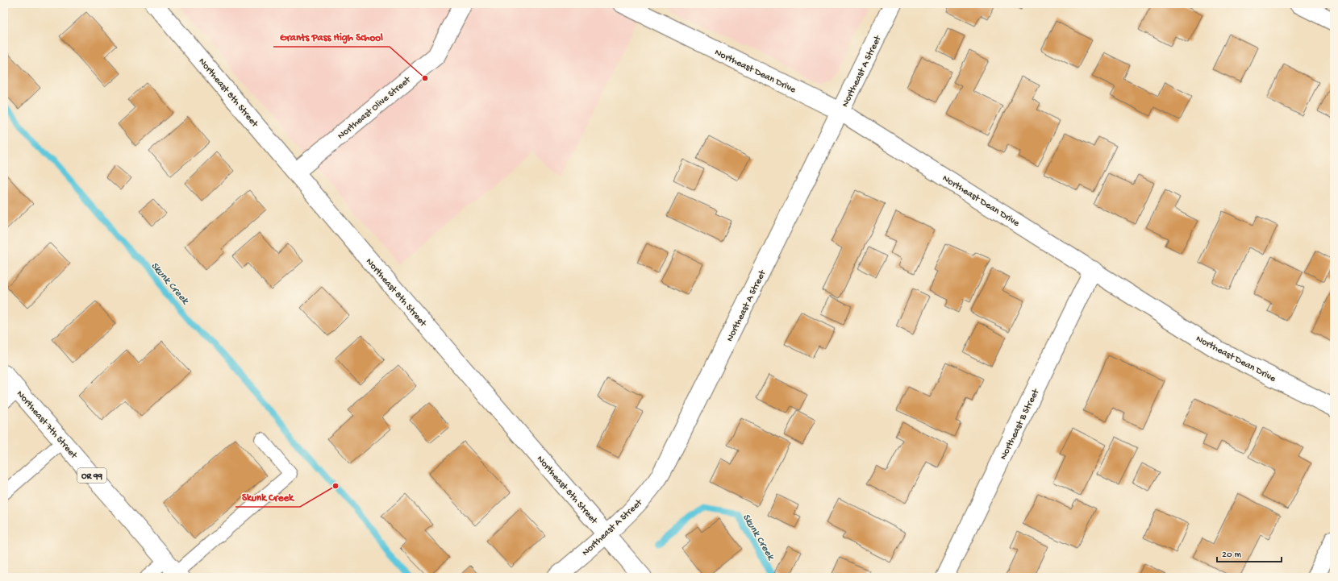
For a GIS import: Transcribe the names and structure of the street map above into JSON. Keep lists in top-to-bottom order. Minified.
{"streets":{"main road":["Northeast Dean Drive","Northeast A Street","Northeast 8th Street","Northeast Olive Street","Northeast 7th Street","Northeast B Street","OR 99"]},"crossings":[["Northeast Dean Drive","Northeast A Street"],["Northeast Dean Drive","Northeast B Street"],["Northeast A Street","Northeast 8th Street"],["Northeast 8th Street","Northeast Olive Street"]],"water":["Skunk Creek"],"places":["Grants Pass High School","Skunk Creek"],"scale_bar":"20 m"}
